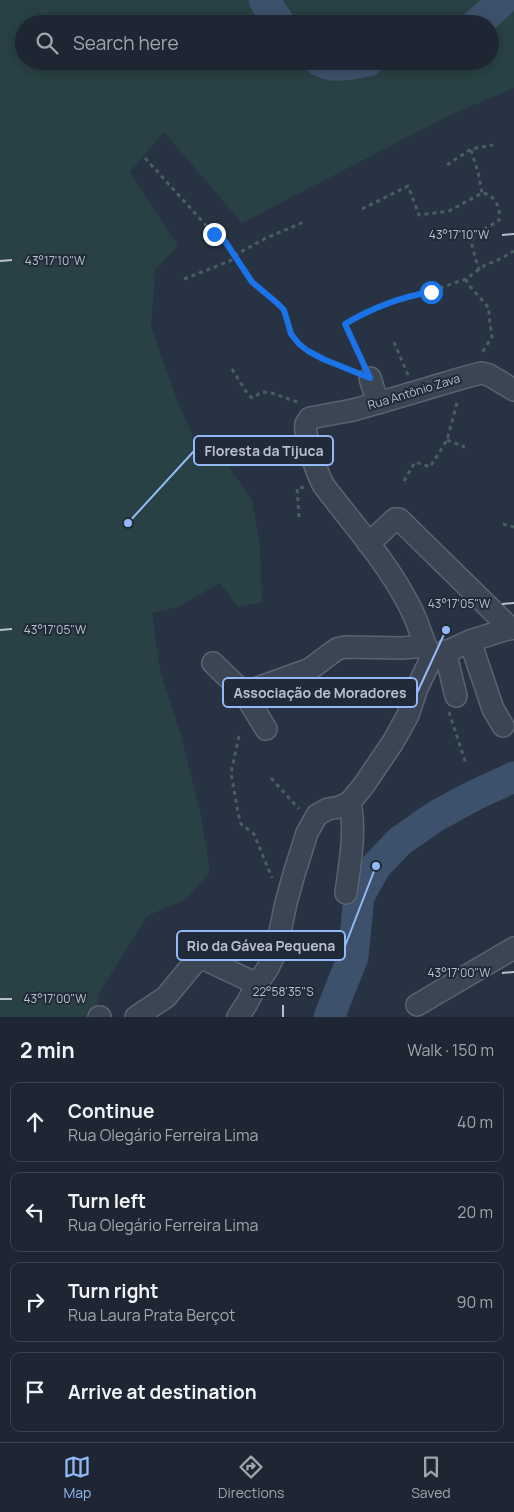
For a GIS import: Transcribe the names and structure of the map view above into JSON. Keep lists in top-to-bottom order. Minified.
{"streets":{"street":["Rua Antônio Zava"]},"places":["Floresta da Tijuca","Associação de Moradores","Rio da Gávea Pequena"],"page":{"search":"Search here","heading":["2 min","Walk · 150 m"],"list":[["Continue","Rua Olegário Ferreira Lima","40 m"],["Turn left","Rua Olegário Ferreira Lima","20 m"],["Turn right","Rua Laura Prata Berçot","90 m"],"Arrive at destination"],"nav":["Map","Directions","Saved"]},"coordinates":["43°17'10\"W","43°17'05\"W","43°17'00\"W","22°58'35\"S"]}
